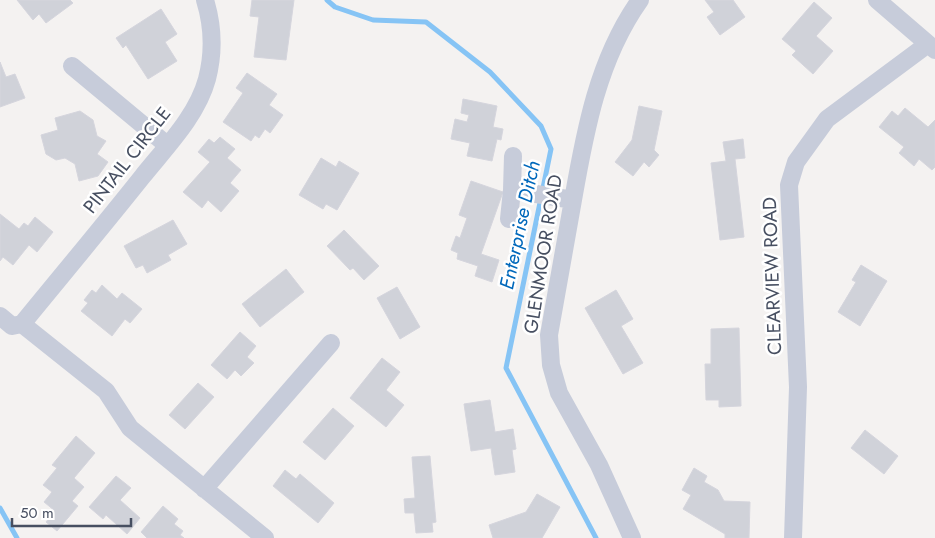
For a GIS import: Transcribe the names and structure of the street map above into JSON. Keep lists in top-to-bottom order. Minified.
{"streets":{"street":["PINTAIL CIRCLE","GLENMOOR ROAD","CLEARVIEW ROAD"]},"water":["Enterprise Ditch"],"scale_bar":"50 m"}
